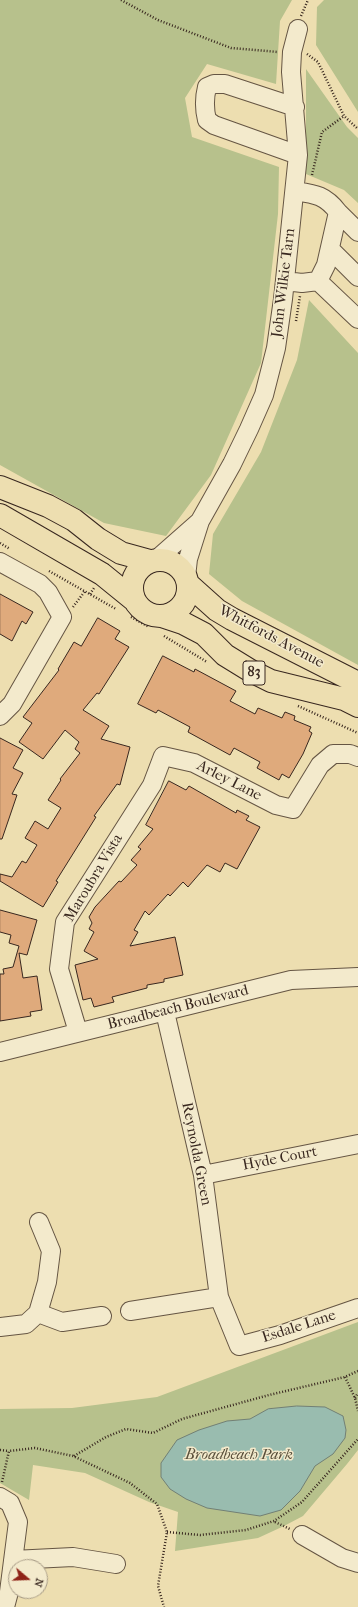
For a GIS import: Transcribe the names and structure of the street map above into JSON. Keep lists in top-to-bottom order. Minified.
{"streets":{"main road":["Whitfords Avenue","83"],"street":["John Wilkie Tarn","Arley Lane","Maroubra Vista","Broadbeach Boulevard","Reynolda Green","Hyde Court","Esdale Lane"]},"crossings":[["John Wilkie Tarn","Whitfords Avenue"],["John Wilkie Tarn","83"],["Whitfords Avenue","83"],["Arley Lane","Maroubra Vista"],["Maroubra Vista","Broadbeach Boulevard"],["Broadbeach Boulevard","Reynolda Green"],["Reynolda Green","Hyde Court"],["Reynolda Green","Esdale Lane"]],"parks":["Broadbeach Park"],"north":"right"}
